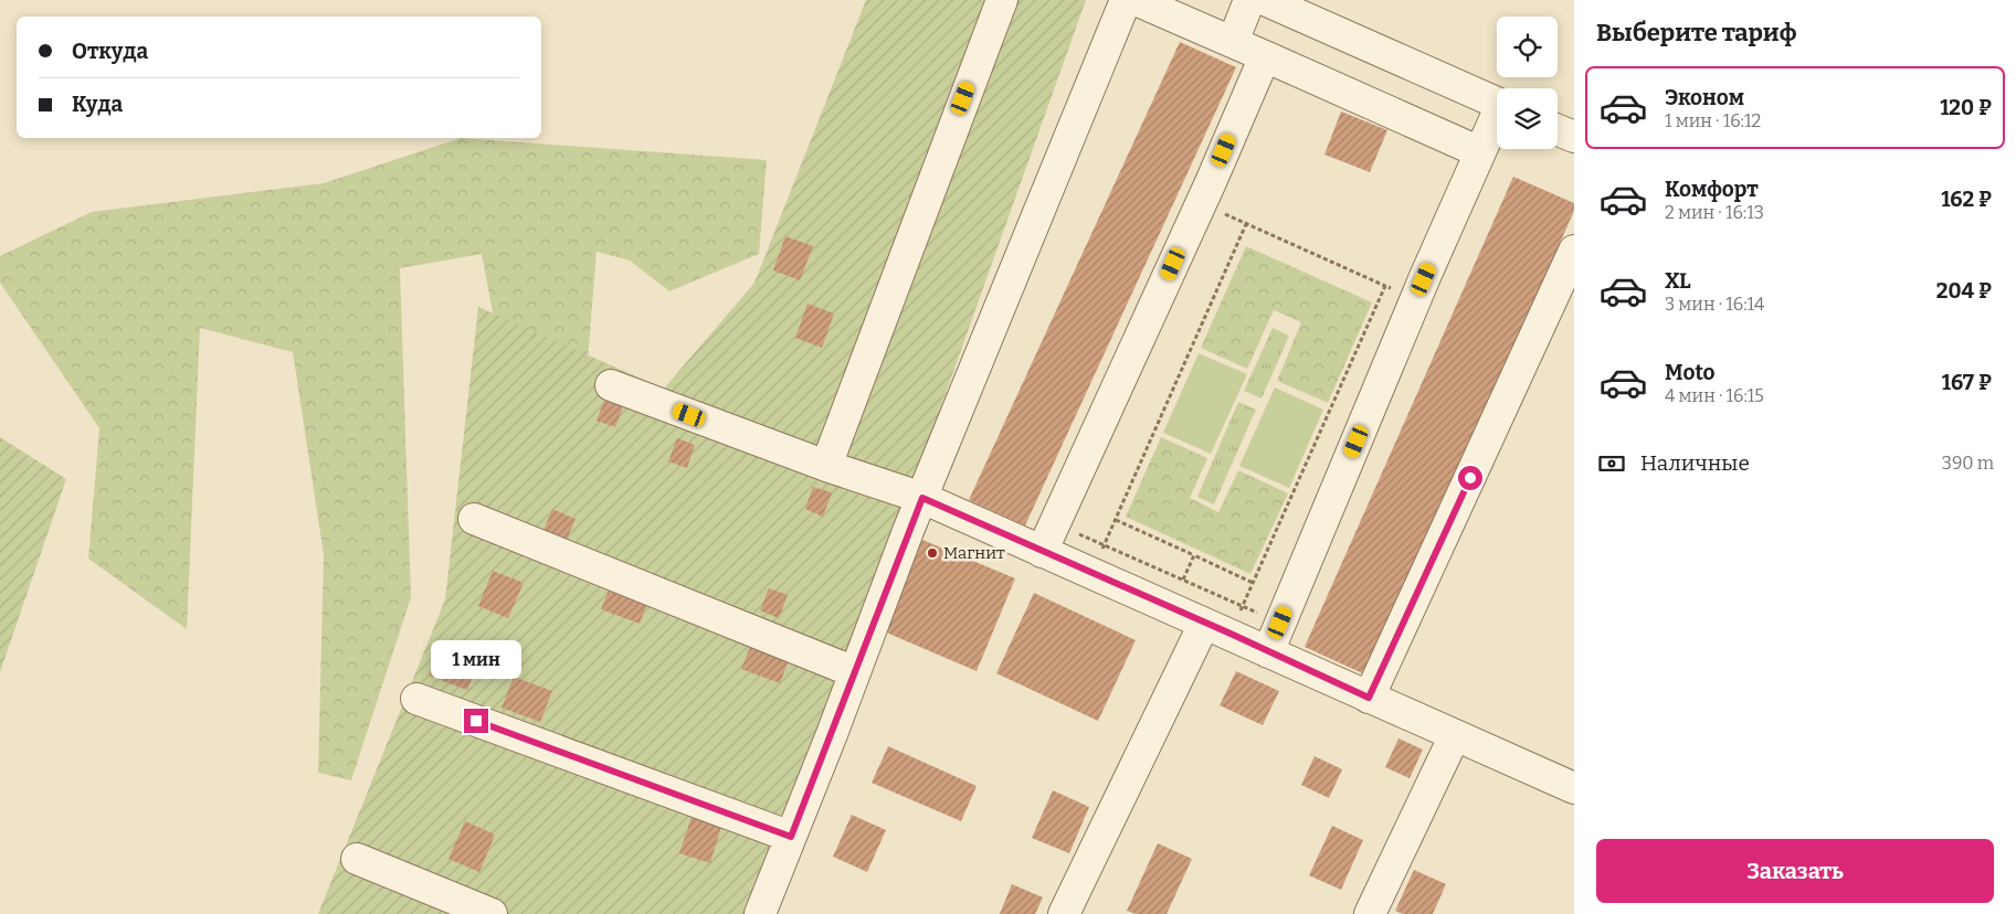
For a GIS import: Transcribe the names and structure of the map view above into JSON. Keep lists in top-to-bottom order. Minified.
{"places":["Магнит"],"page":{"heading":"Выберите тариф","banner":["Откуда","Куда"],"list":[{"name":"Эконом","note":"1 мин · 16:12","value":"120 ₽"},{"name":"Комфорт","note":"2 мин · 16:13","value":"162 ₽"},{"name":"XL","note":"3 мин · 16:14","value":"204 ₽"},{"name":"Moto","note":"4 мин · 16:15","value":"167 ₽"}],"pay":["Наличные","390 m"],"bubble":"1 мин","buttons":"Заказать"}}
